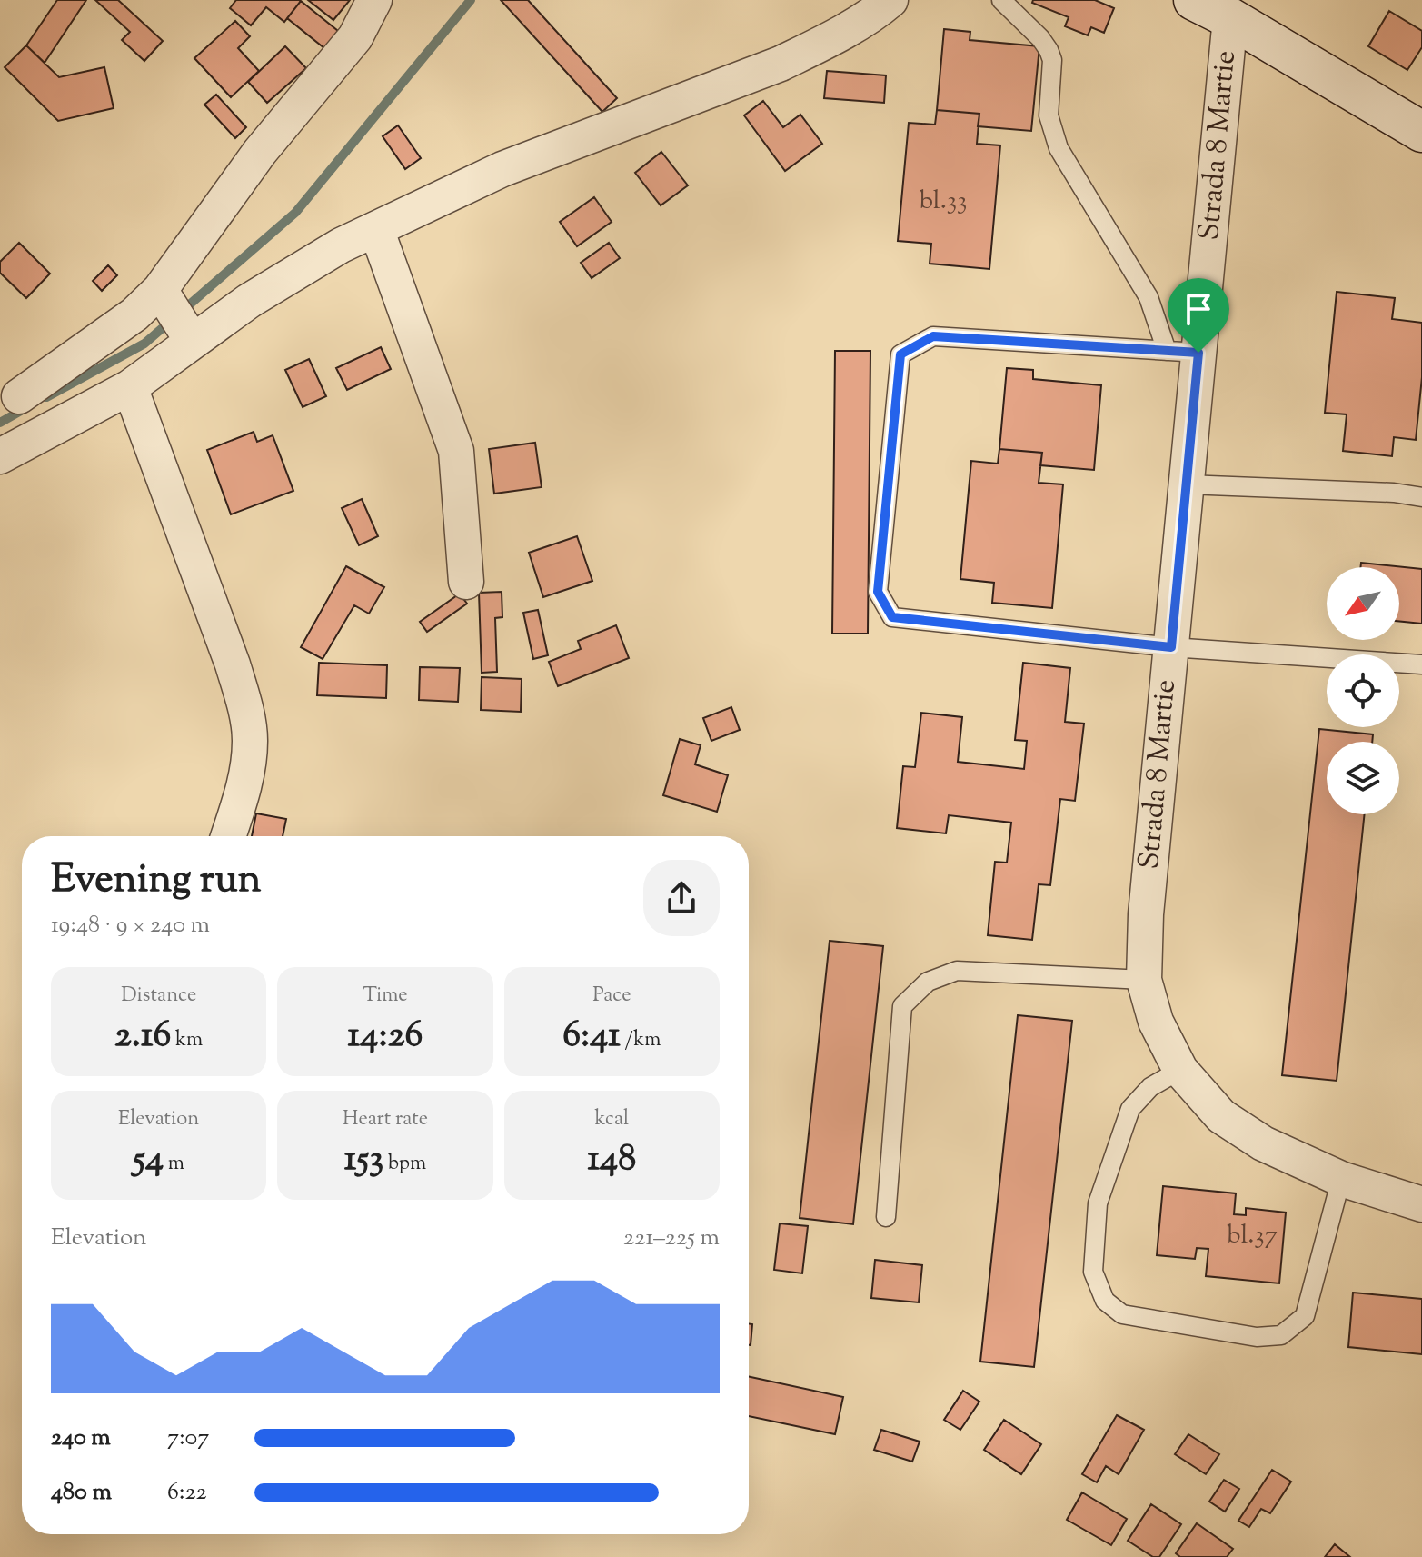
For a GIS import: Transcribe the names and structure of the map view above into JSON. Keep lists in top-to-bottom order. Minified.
{"streets":{"street":["Strada 8 Martie"]},"house_numbers":["bl.33","bl.37"],"north":"bottom left","page":{"heading":["Evening run","19:48 · 9 × 240 m"],"stats":[["Distance","2.16 km"],["Time","14:26"],["Pace","6:41 /km"],["Elevation","54 m"],["Heart rate","153 bpm"],["kcal","148"]],"chart":["Elevation","221–225 m"],"list":[{"name":"240 m","note":"7:07"},{"name":"480 m","note":"6:22"}]}}
